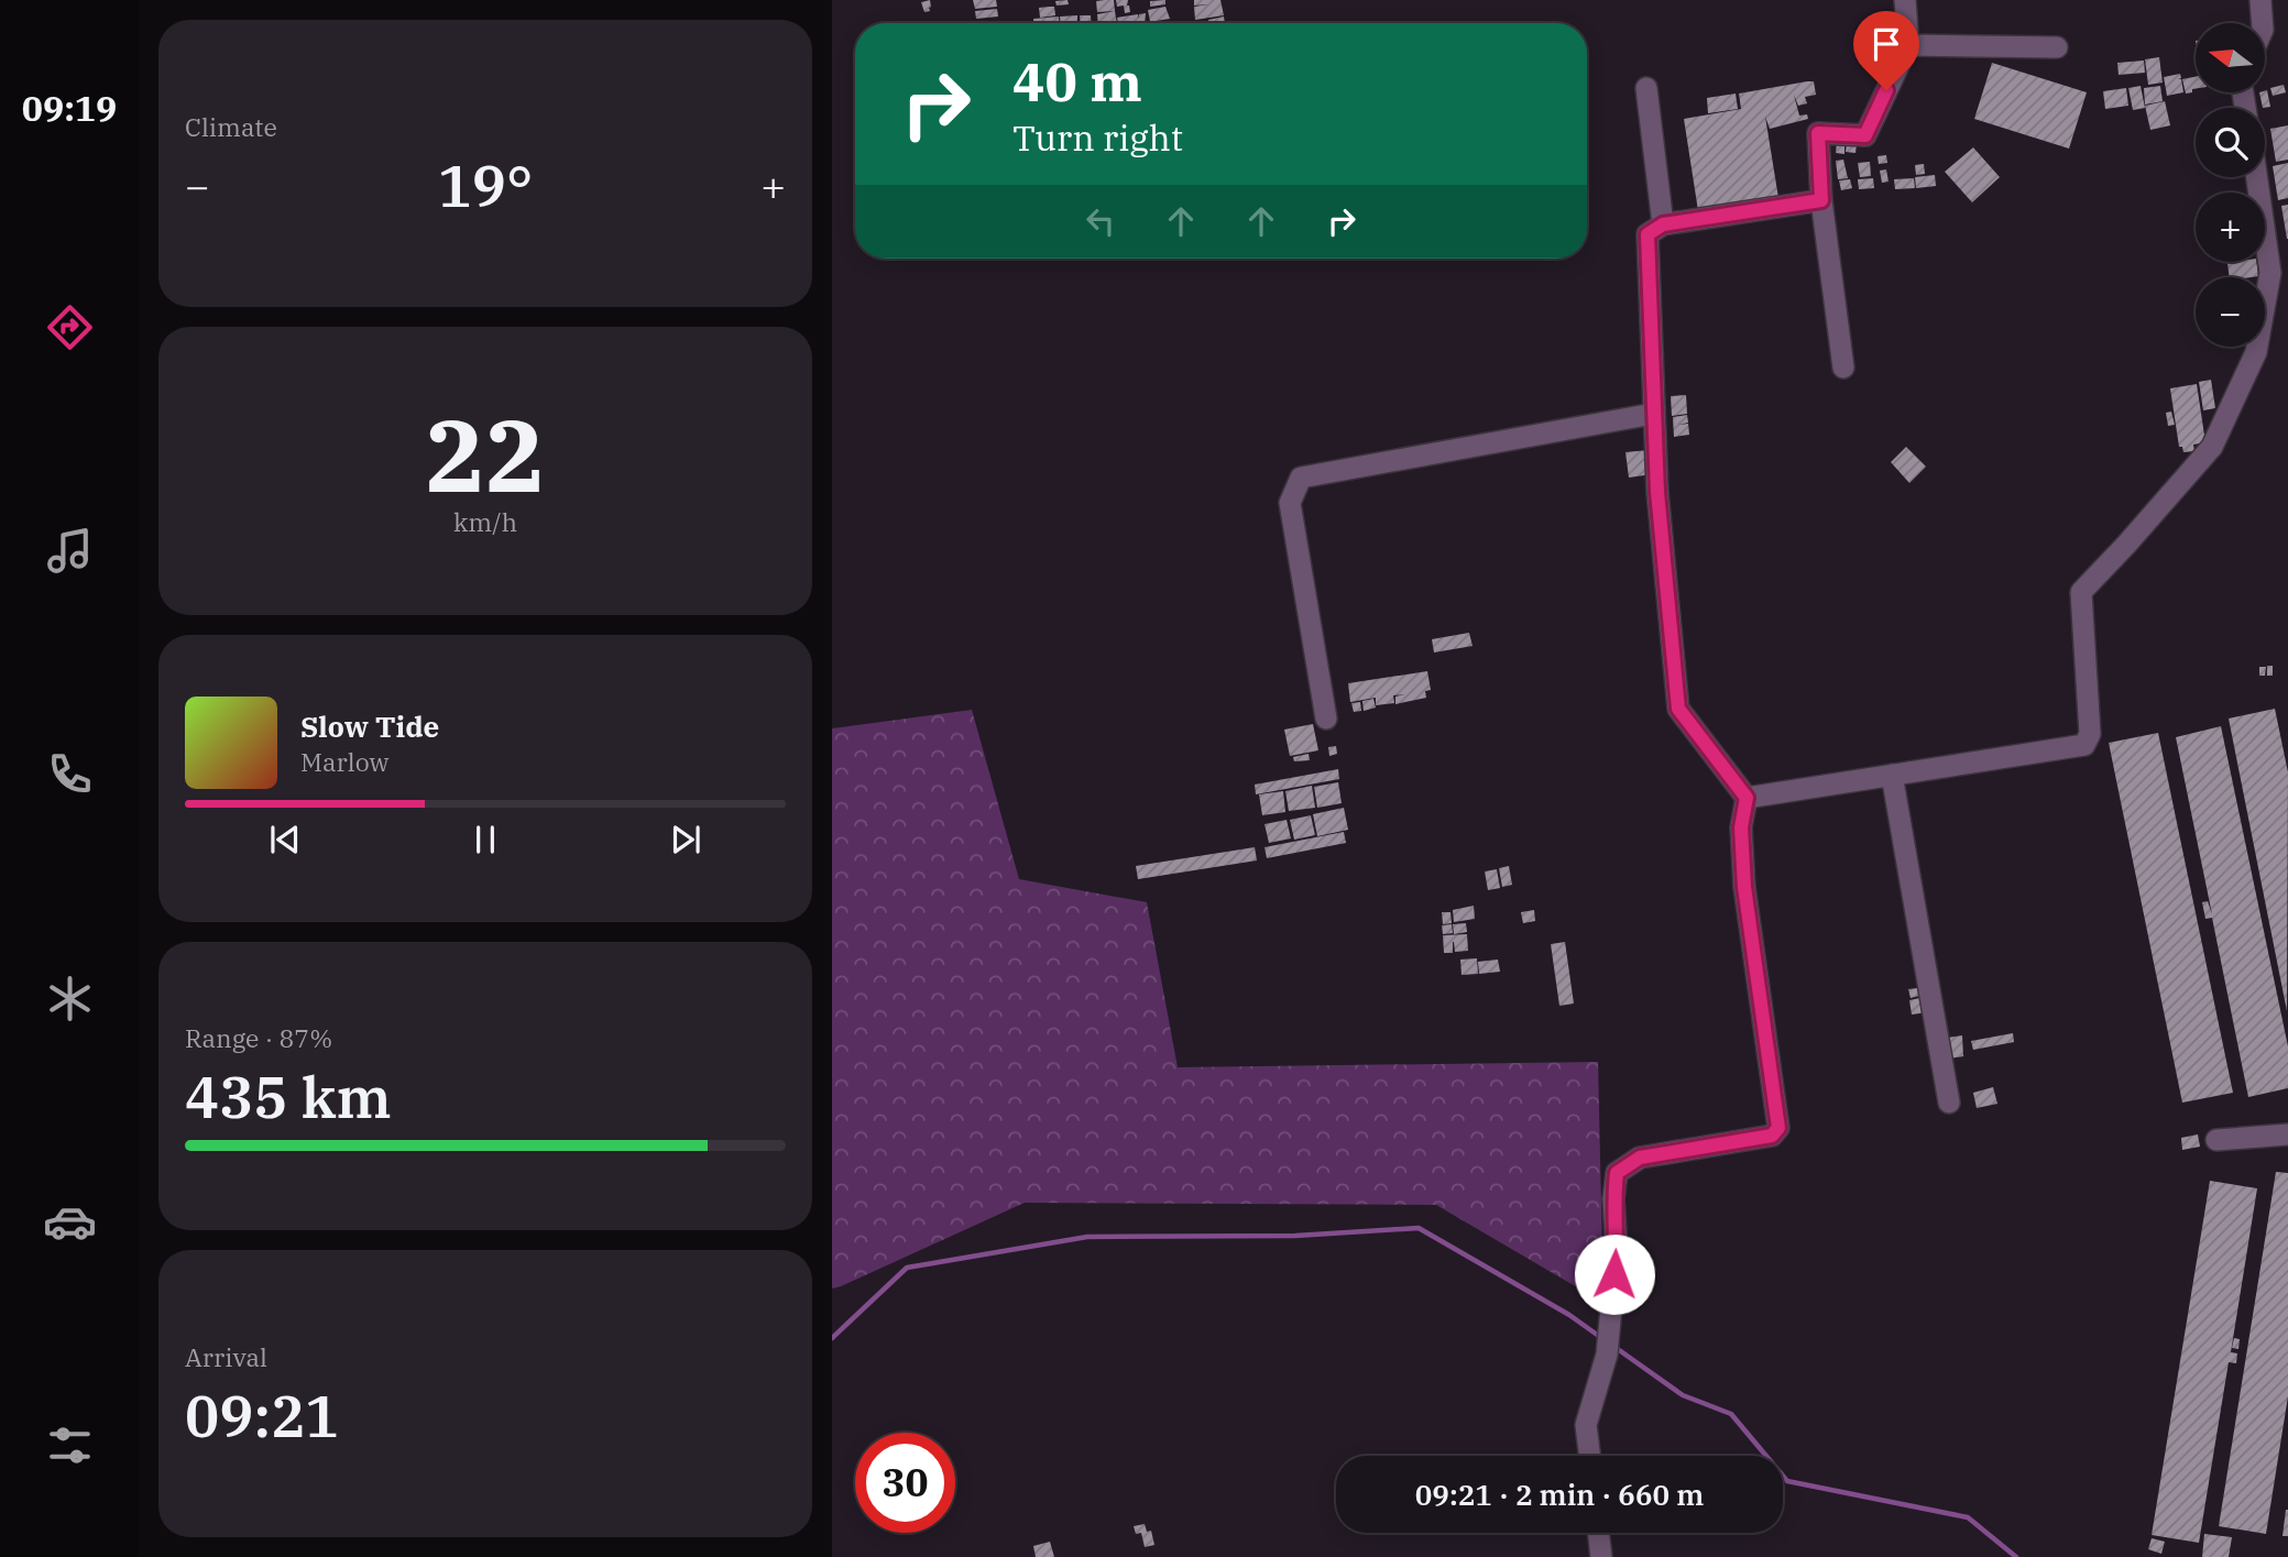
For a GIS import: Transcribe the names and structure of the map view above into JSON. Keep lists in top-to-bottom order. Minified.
{"north":"left","page":{"tabs":"09:19","tile":["Climate",["22","km/h"],["Range · 87%","435 km"],["Arrival","09:21"]],"map_buttons":["+","−"],"turn":["40 m","Turn right"],"heat":["−","19°","+"],"song":["Slow Tide","Marlow"],"limit":"30","trip":"09:21 · 2 min · 660 m"}}
